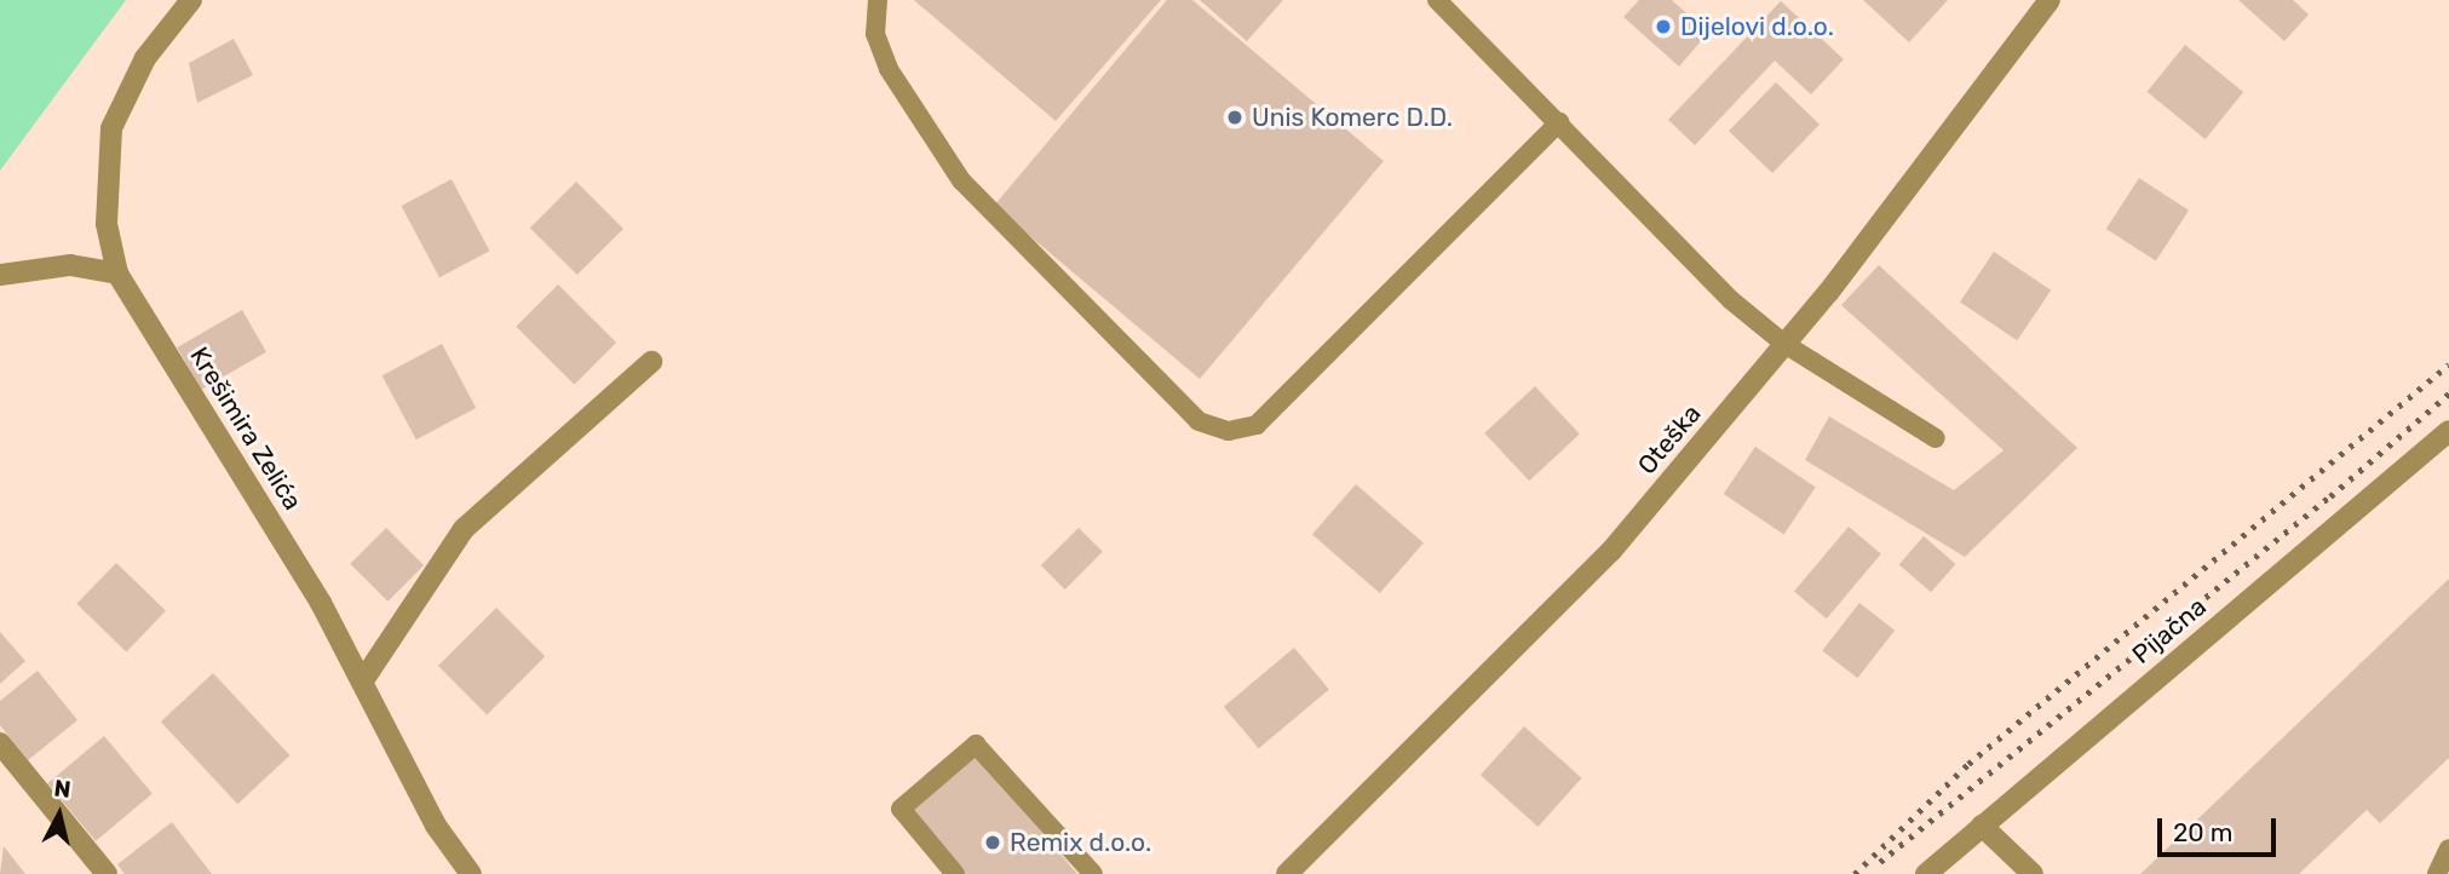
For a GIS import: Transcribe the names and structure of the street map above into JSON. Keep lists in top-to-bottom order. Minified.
{"streets":{"street":["Krešimira Zelića","Oteška","Pijačna"]},"places":["Dijelovi d.o.o.","Unis Komerc D.D.","Remix d.o.o."],"scale_bar":"20 m","north":"top"}
